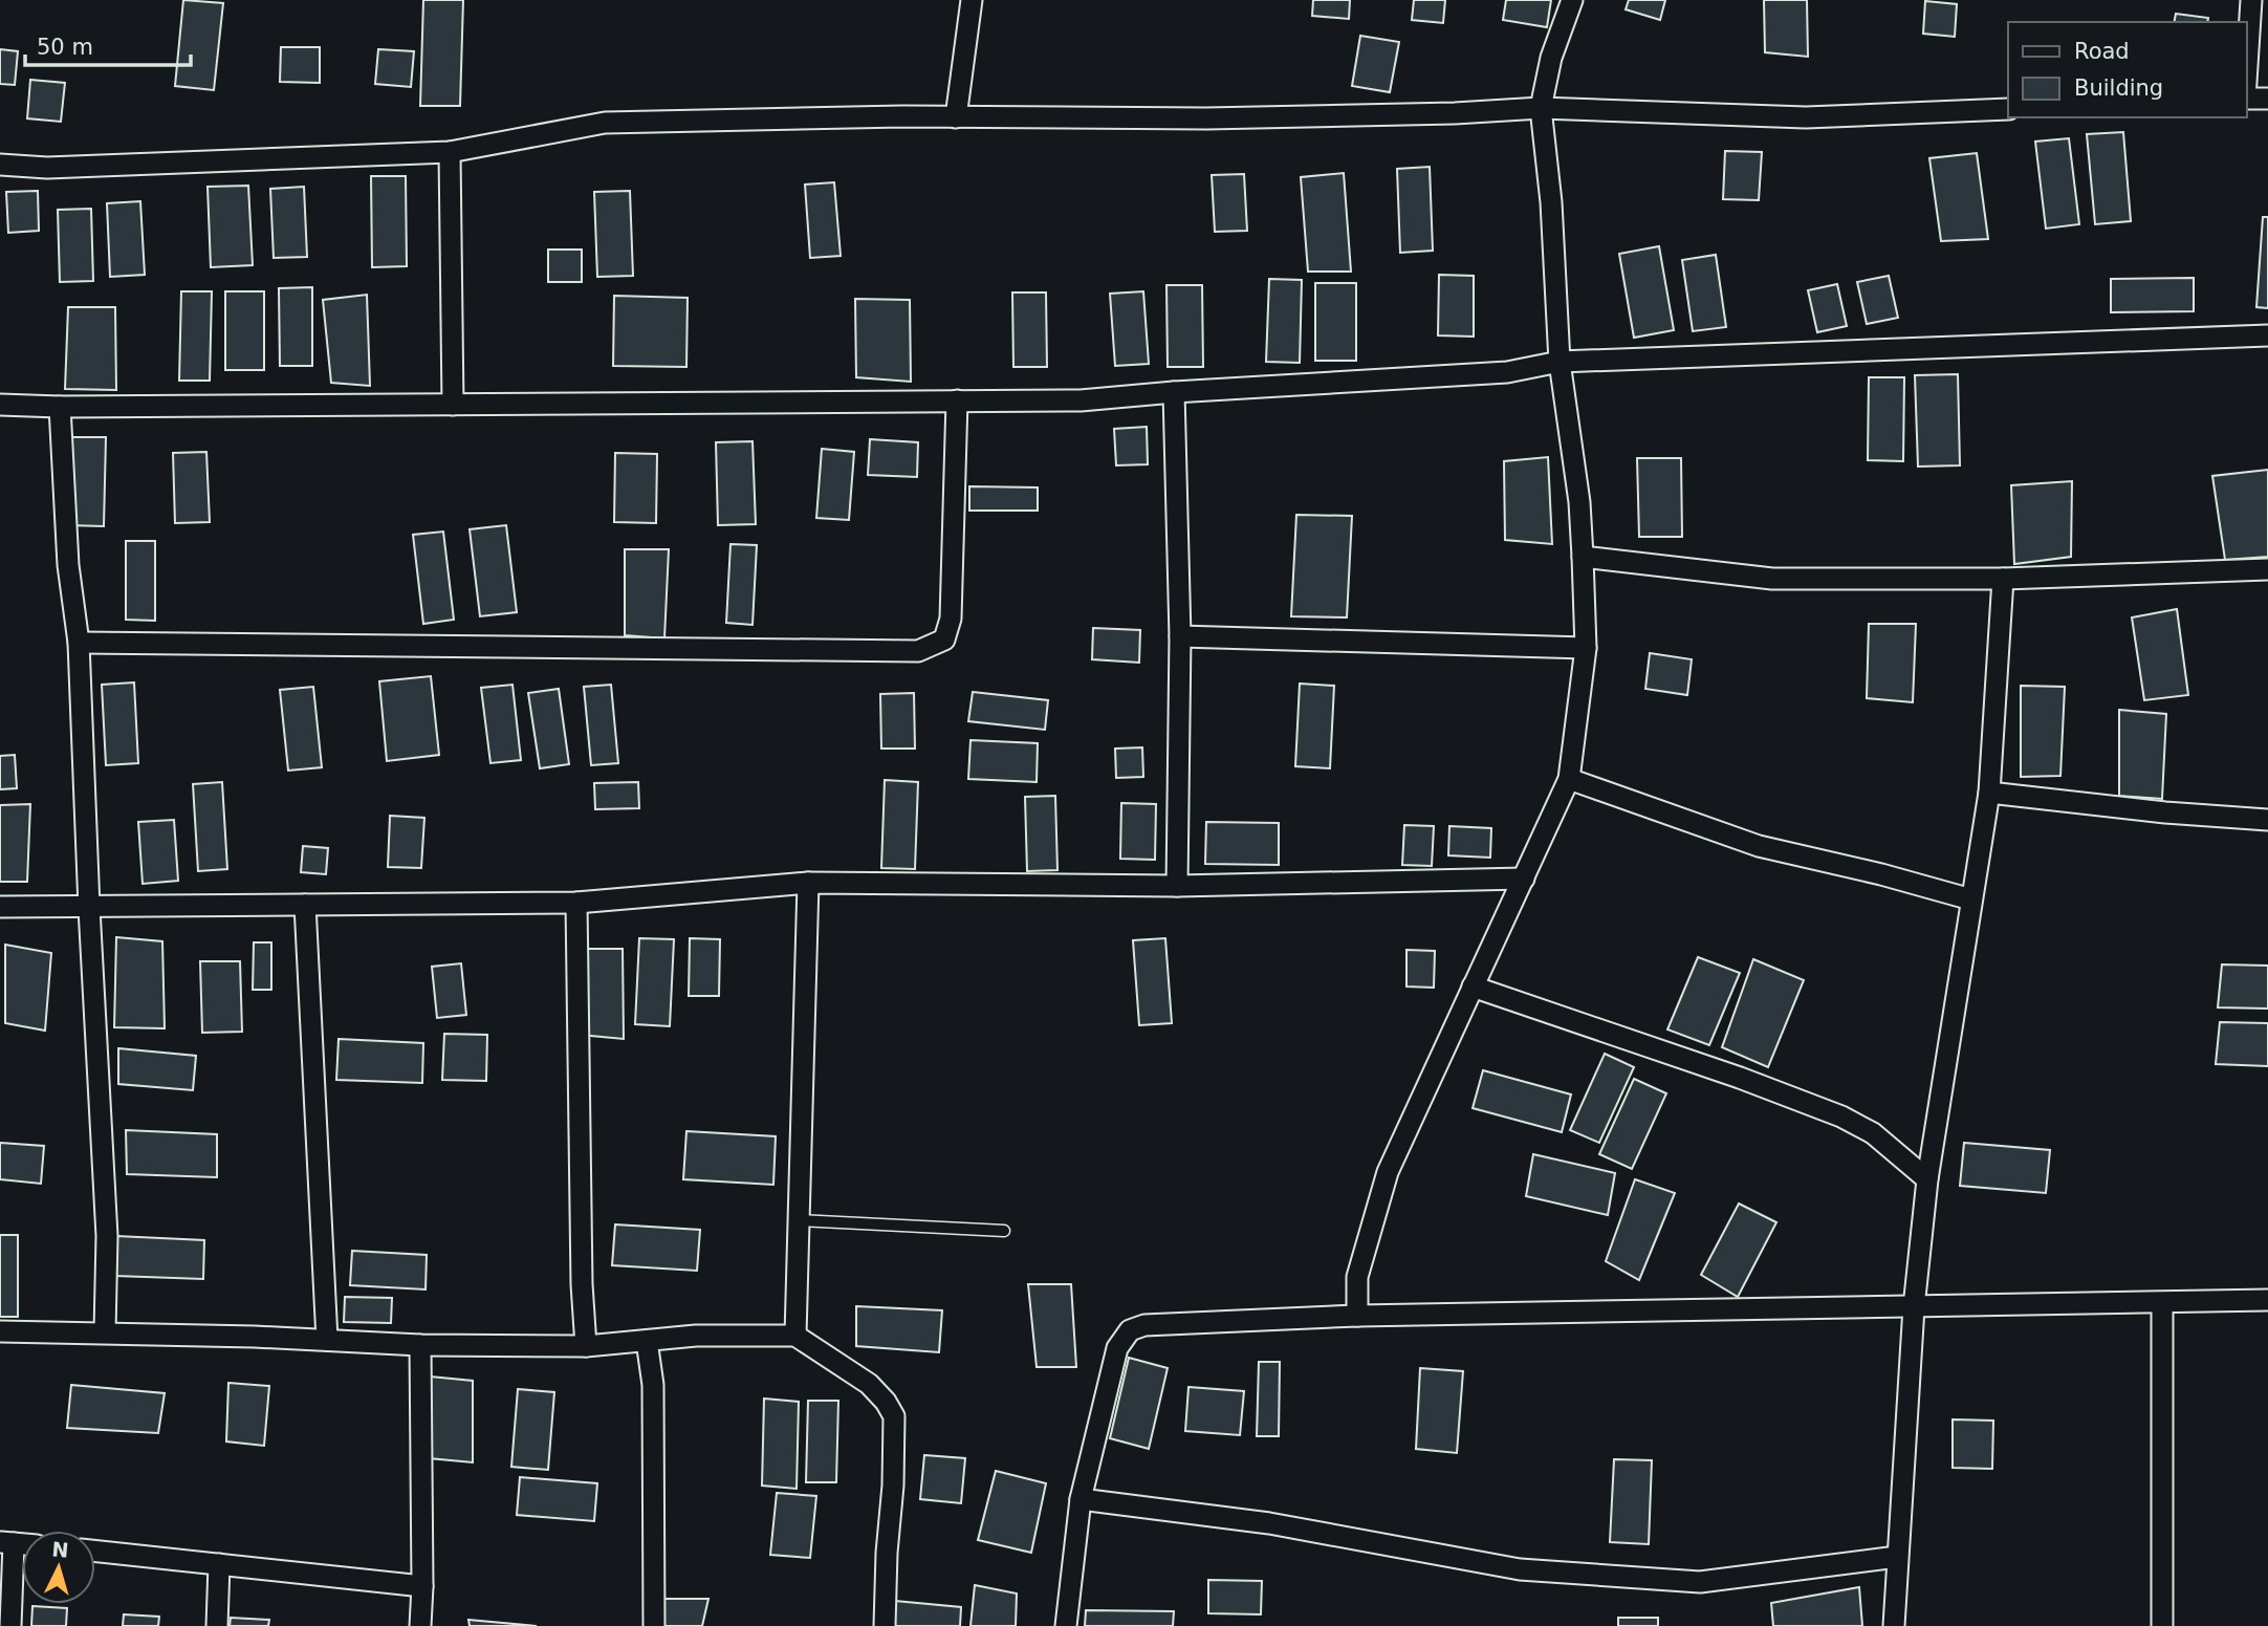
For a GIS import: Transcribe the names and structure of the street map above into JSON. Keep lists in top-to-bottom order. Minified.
{"legend":["Road","Building"],"scale_bar":"50 m","north":"top"}
